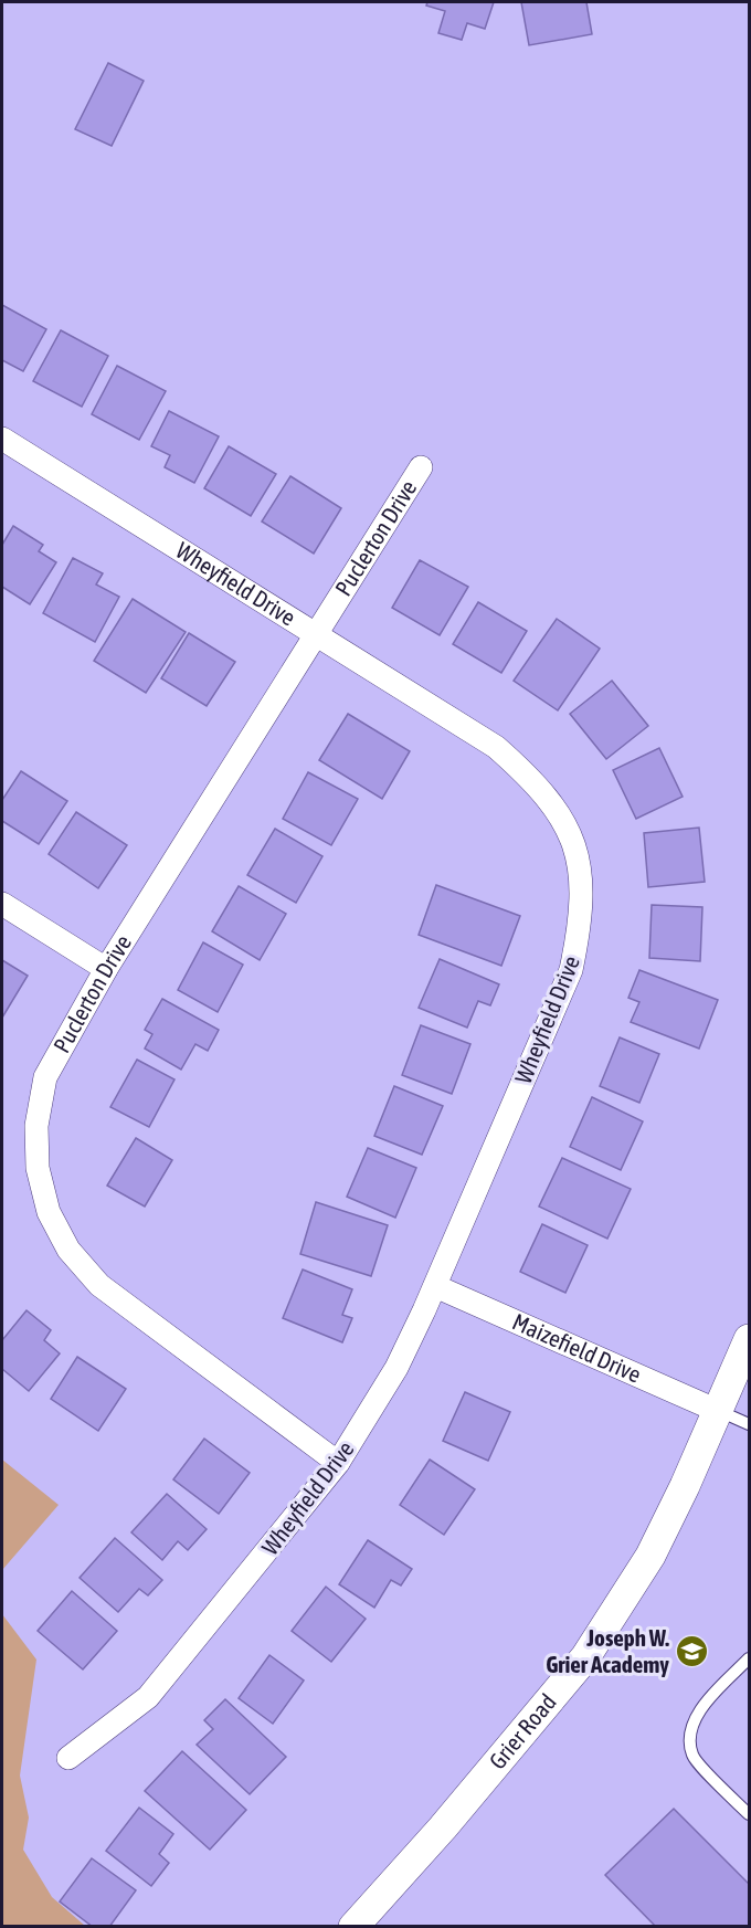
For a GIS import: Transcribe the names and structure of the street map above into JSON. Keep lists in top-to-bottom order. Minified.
{"streets":{"street":["Puclerton Drive","Wheyfield Drive","Maizefield Drive","Grier Road"]},"crossings":[["Puclerton Drive","Wheyfield Drive"],["Wheyfield Drive","Maizefield Drive"],["Maizefield Drive","Grier Road"]],"places":{"school or university":["Joseph W. Grier Academy"]}}
